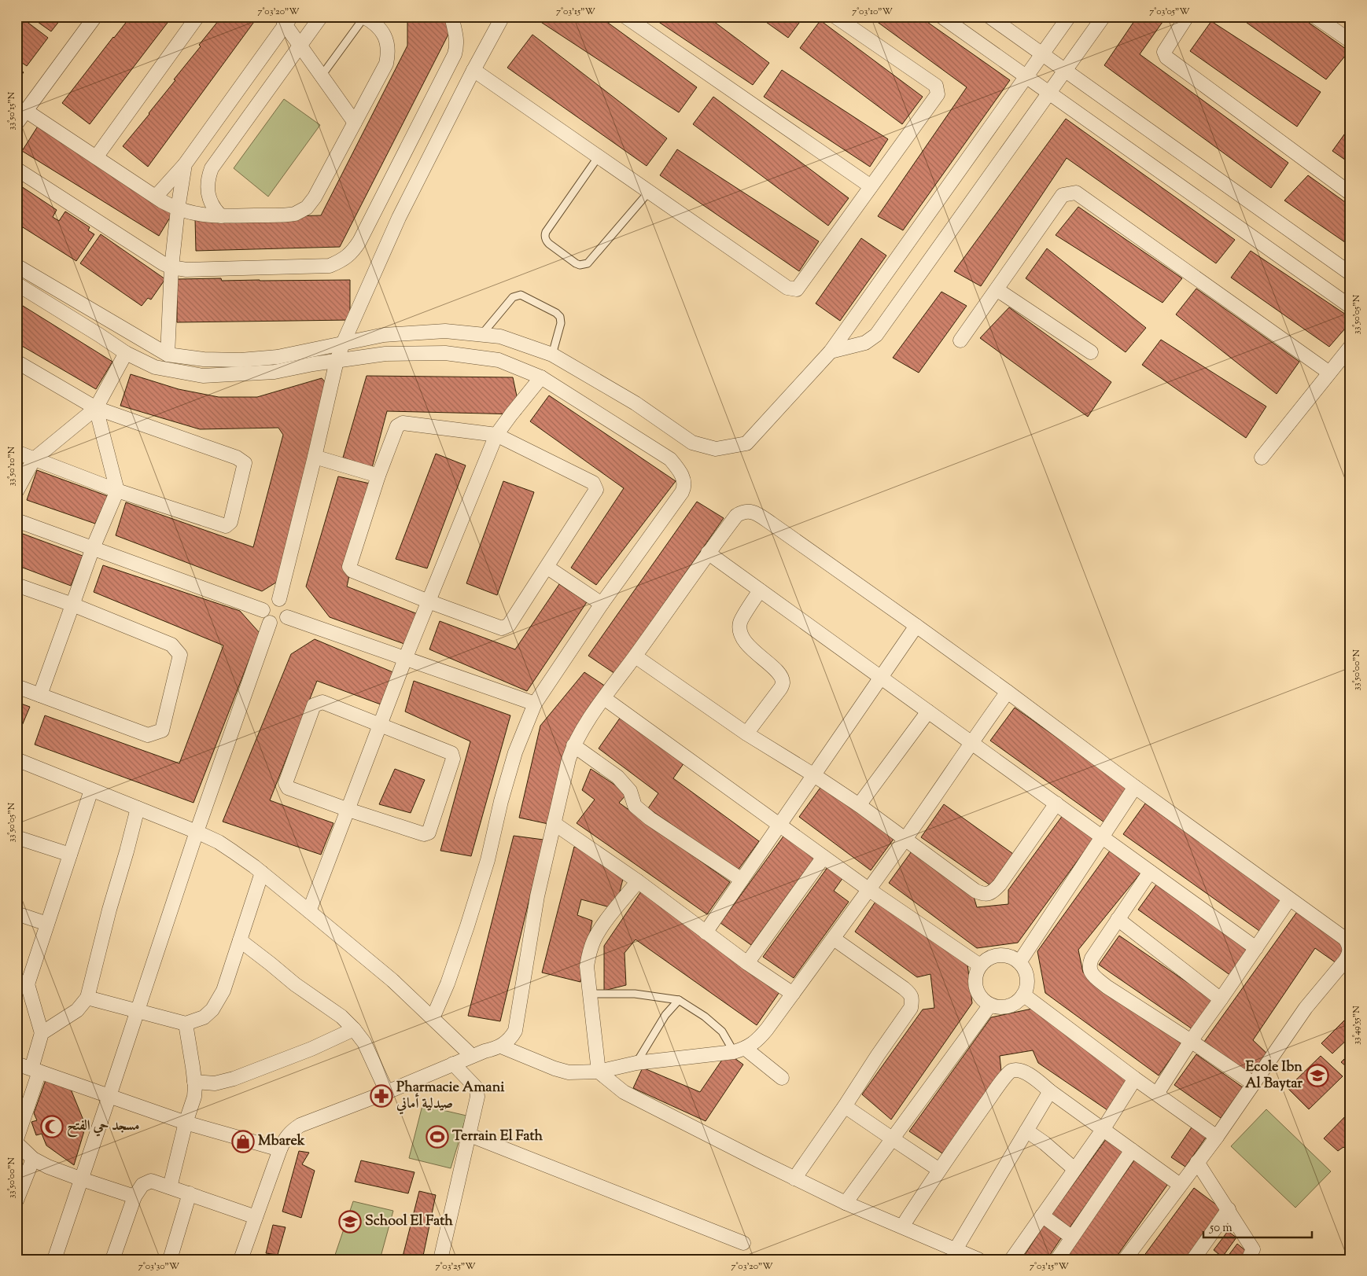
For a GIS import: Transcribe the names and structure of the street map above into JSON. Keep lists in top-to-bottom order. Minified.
{"places":{"school or university":["Ecole Ibn Al Baytar","School El Fath"],"pharmacy":["Pharmacie Amani صيدلية أماني"],"mosque":["مسجد حي الفتح"],"sports":["Terrain El Fath"],"shop":["Mbarek"]},"scale_bar":"50 m","coordinates":["7°03'20\"W","7°03'15\"W","7°03'10\"W","7°03'05\"W","33°50'15\"N","33°50'05\"N","33°50'10\"N","33°50'00\"N","33°49'55\"N","7°03'30\"W","7°03'25\"W"]}
